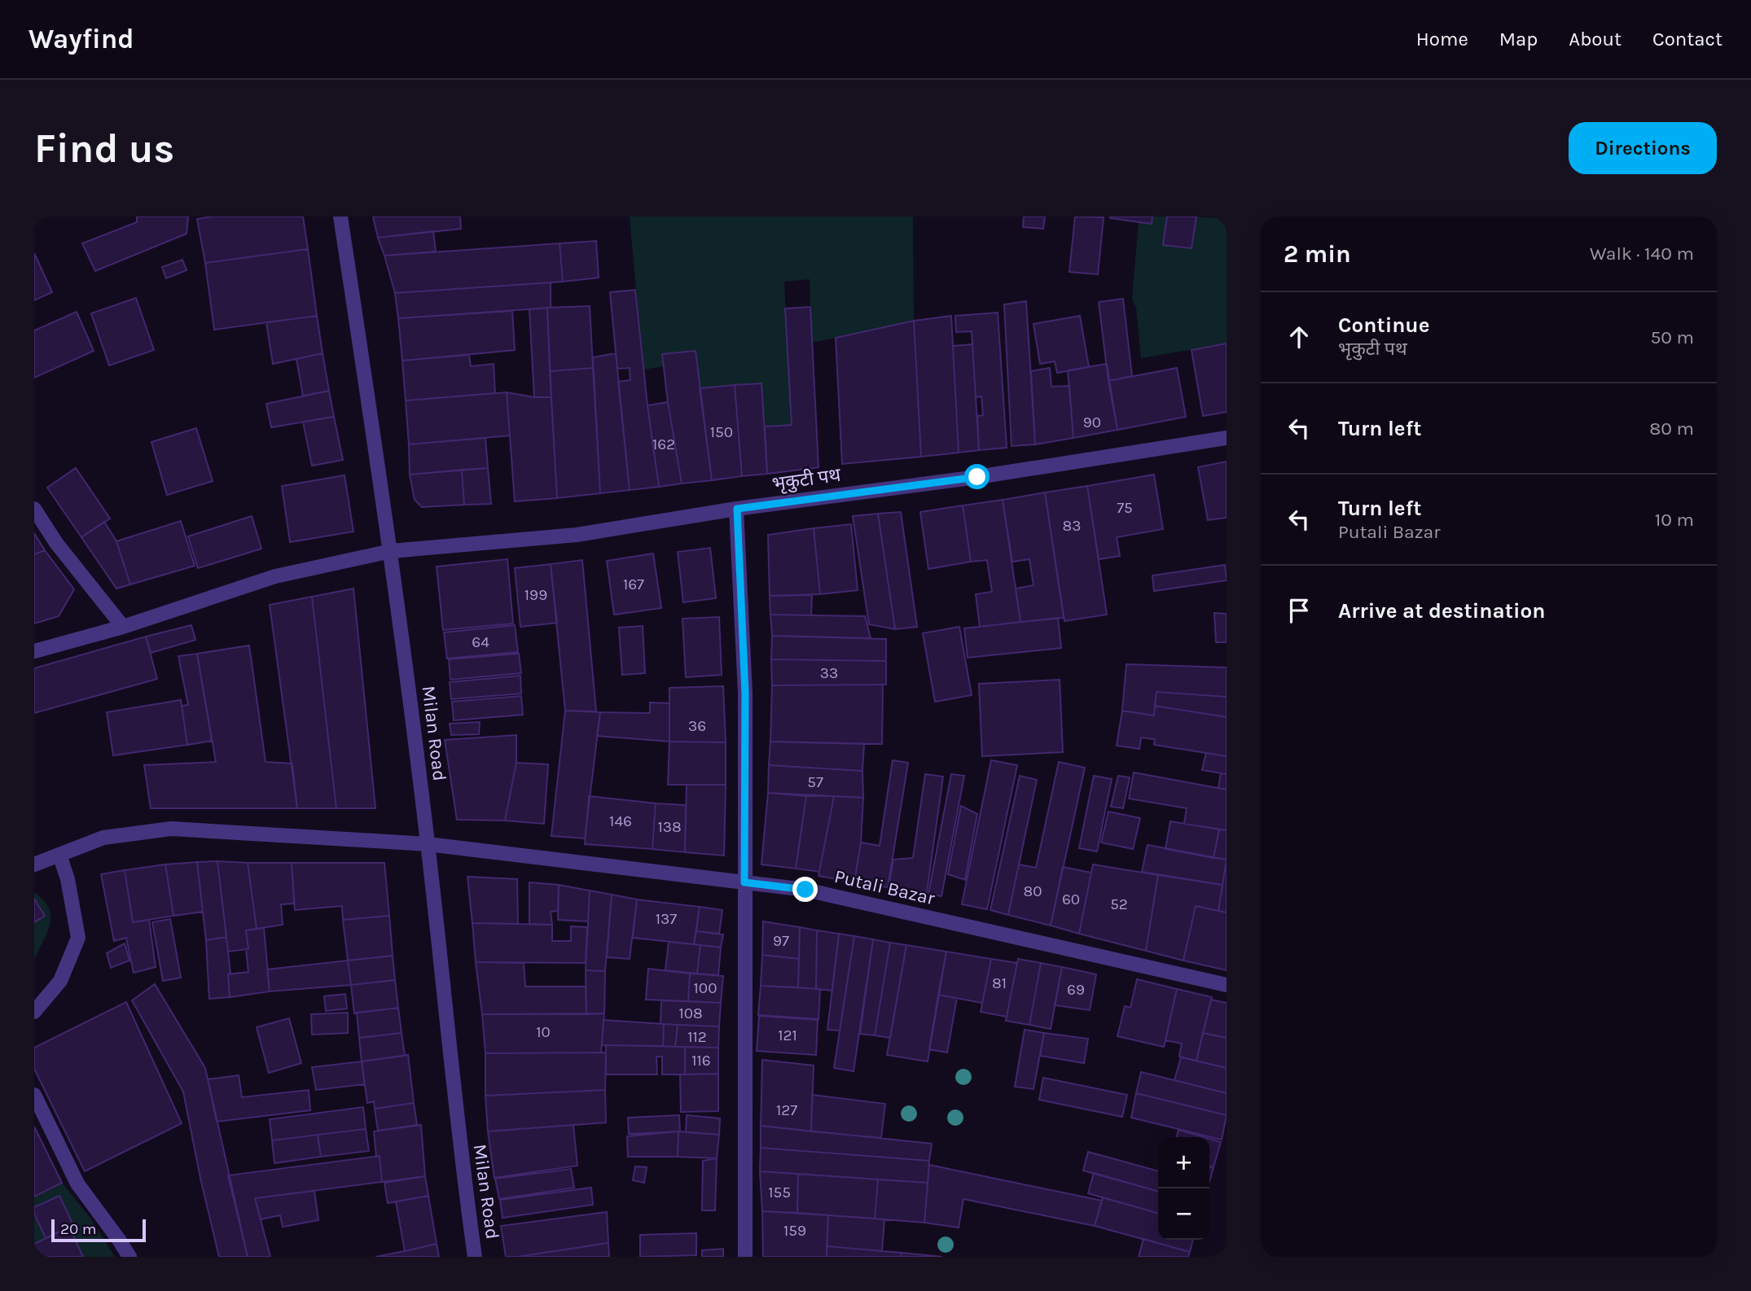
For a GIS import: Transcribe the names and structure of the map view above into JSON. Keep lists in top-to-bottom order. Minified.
{"streets":{"street":["भृकुटी पथ","Milan Road","Putali Bazar"]},"crossings":[["भृकुटी पथ","Milan Road"],["Milan Road","Putali Bazar"]],"house_numbers":["90","150","162","75","83","167","199","64","33","36","57","146","138","80","60","52","137","97","81","100","69","108","10","121","112","116","127","155","159"],"scale_bar":"20 m","page":{"header":"Wayfind","nav":["Home","Map","About","Contact"],"buttons":"Directions","title":"Find us","heading":["2 min","Walk · 140 m"],"list":[["Continue","भृकुटी पथ","50 m"],["Turn left","80 m"],["Turn left","Putali Bazar","10 m"],"Arrive at destination"],"map_buttons":["+","−"],"scale":"20 m"}}
